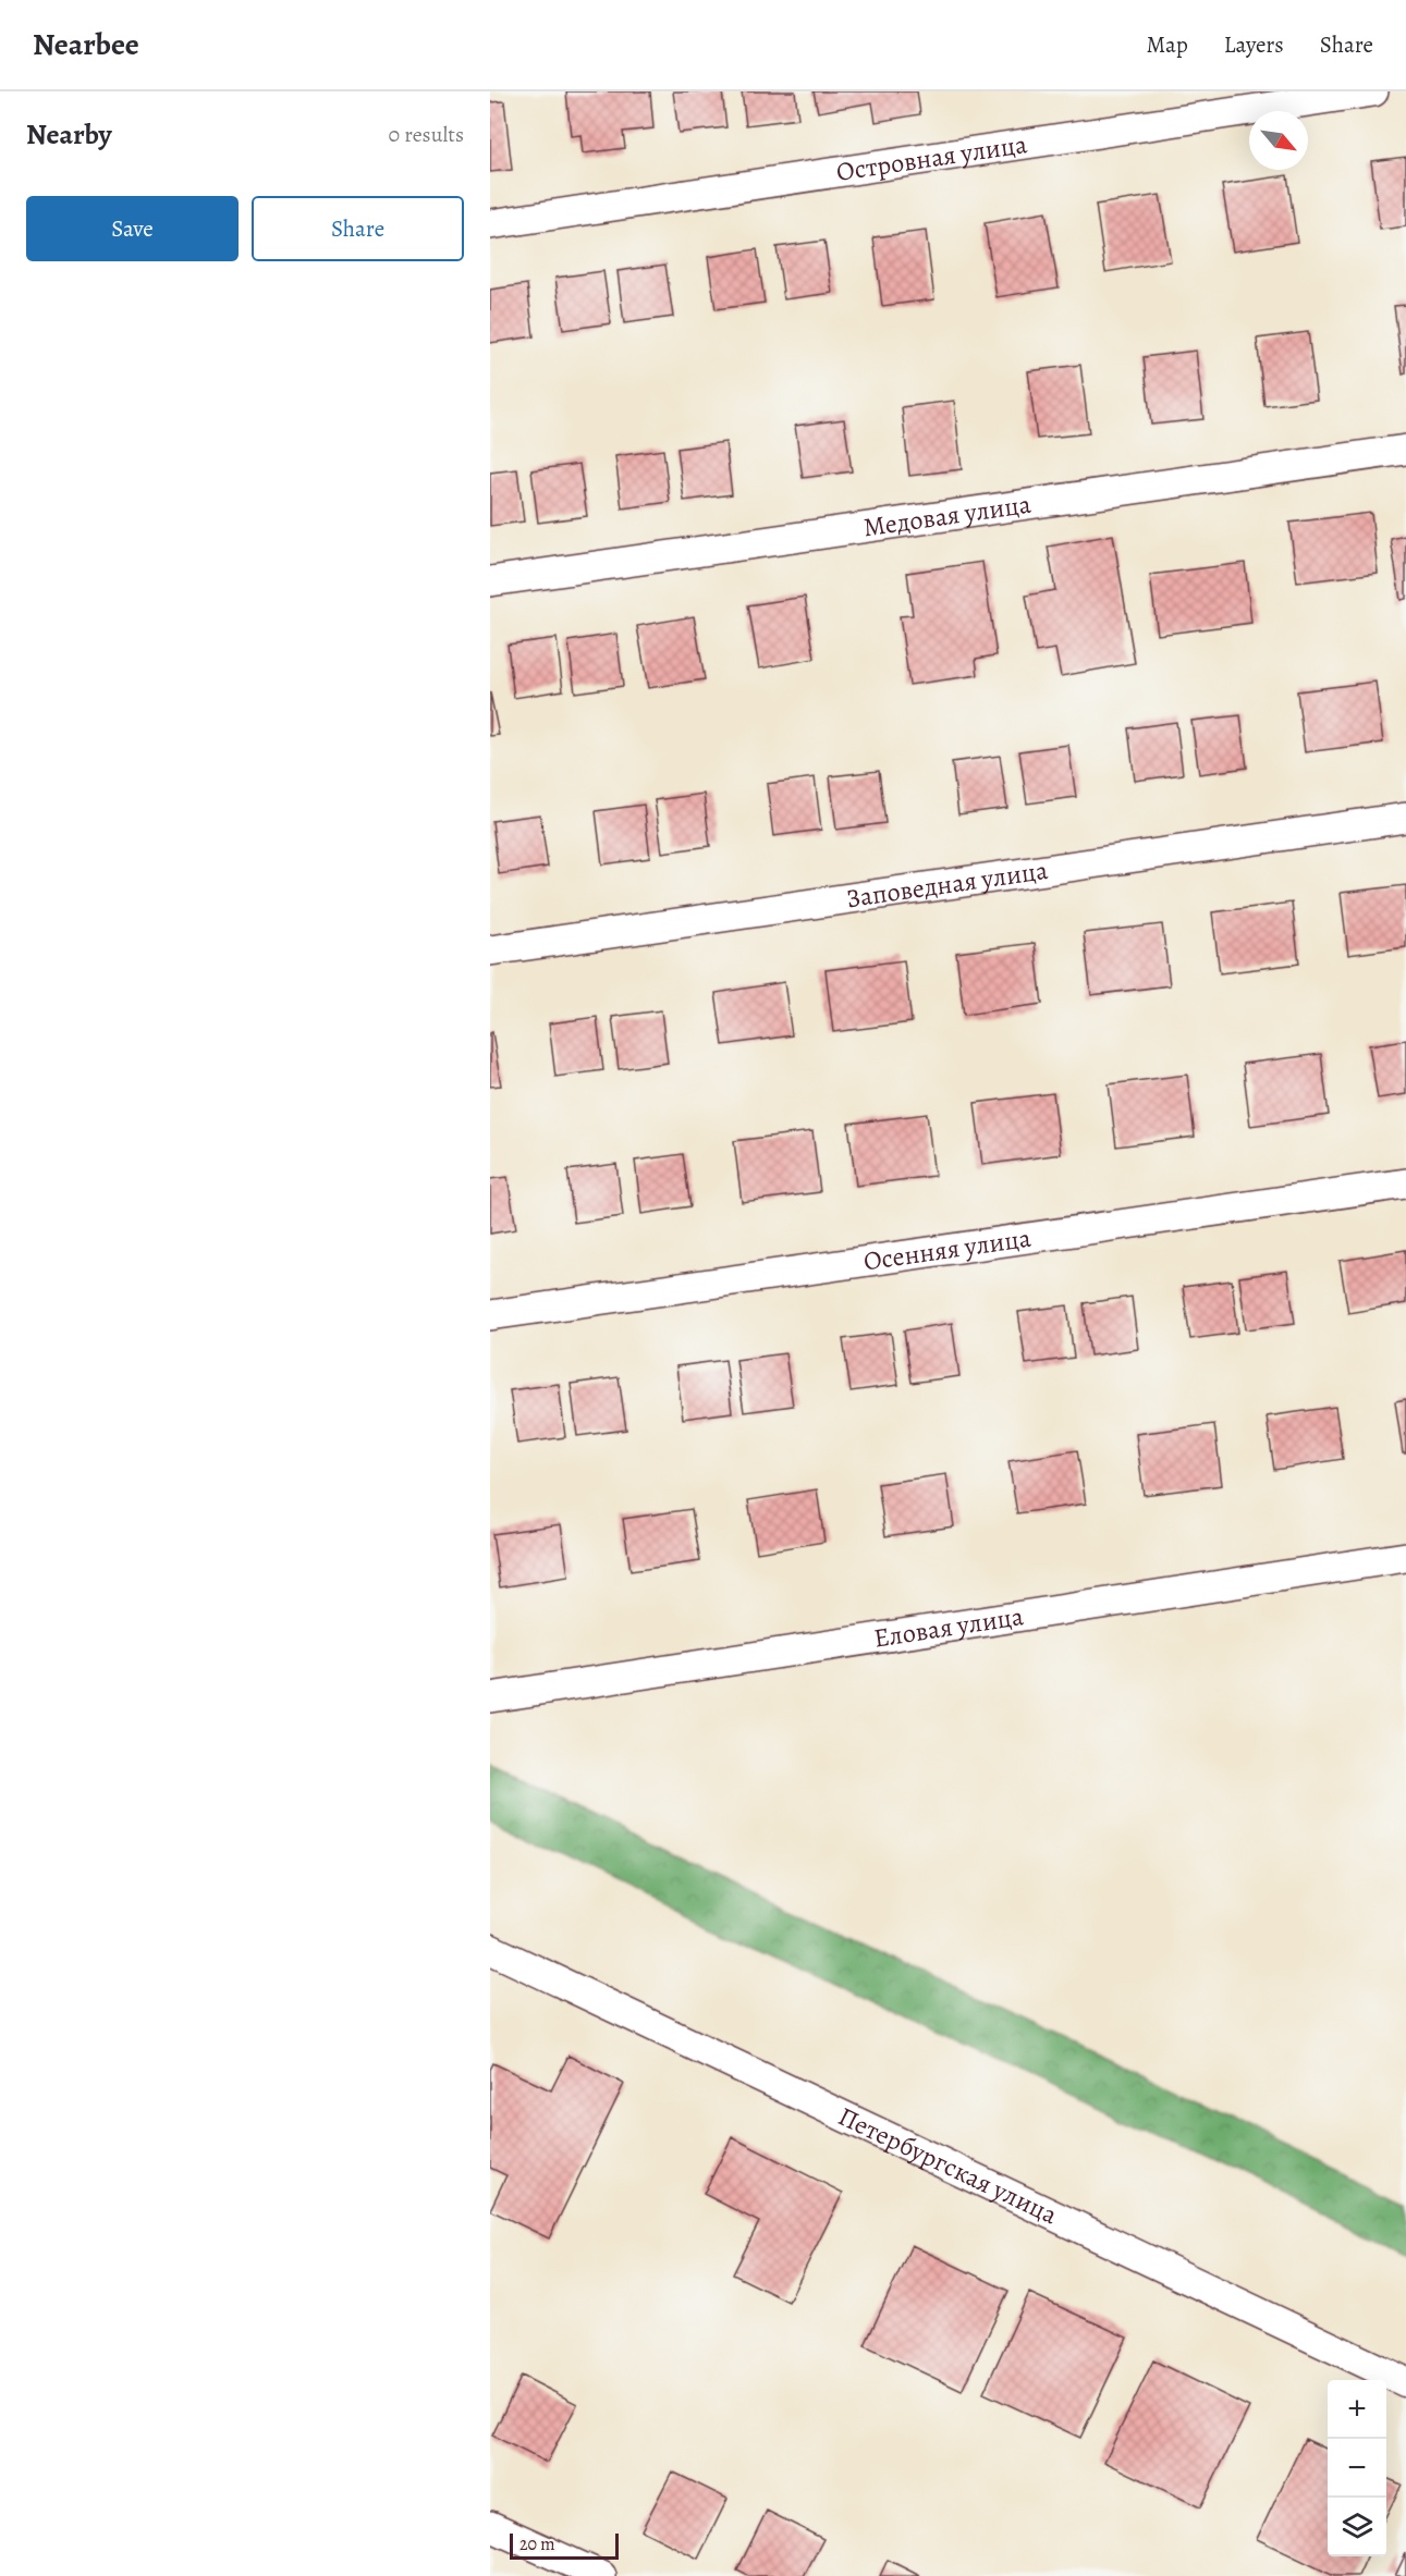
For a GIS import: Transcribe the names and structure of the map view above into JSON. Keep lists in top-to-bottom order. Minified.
{"streets":{"street":["Островная улица","Медовая улица","Заповедная улица","Осенняя улица","Еловая улица","Петербургская улица"]},"scale_bar":"20 m","north":"bottom right","page":{"header":"Nearbee","nav":["Map","Layers","Share"],"heading":["Nearby","0 results"],"buttons":["Save","Share"],"map_buttons":["+","−"],"scale":"20 m"}}
